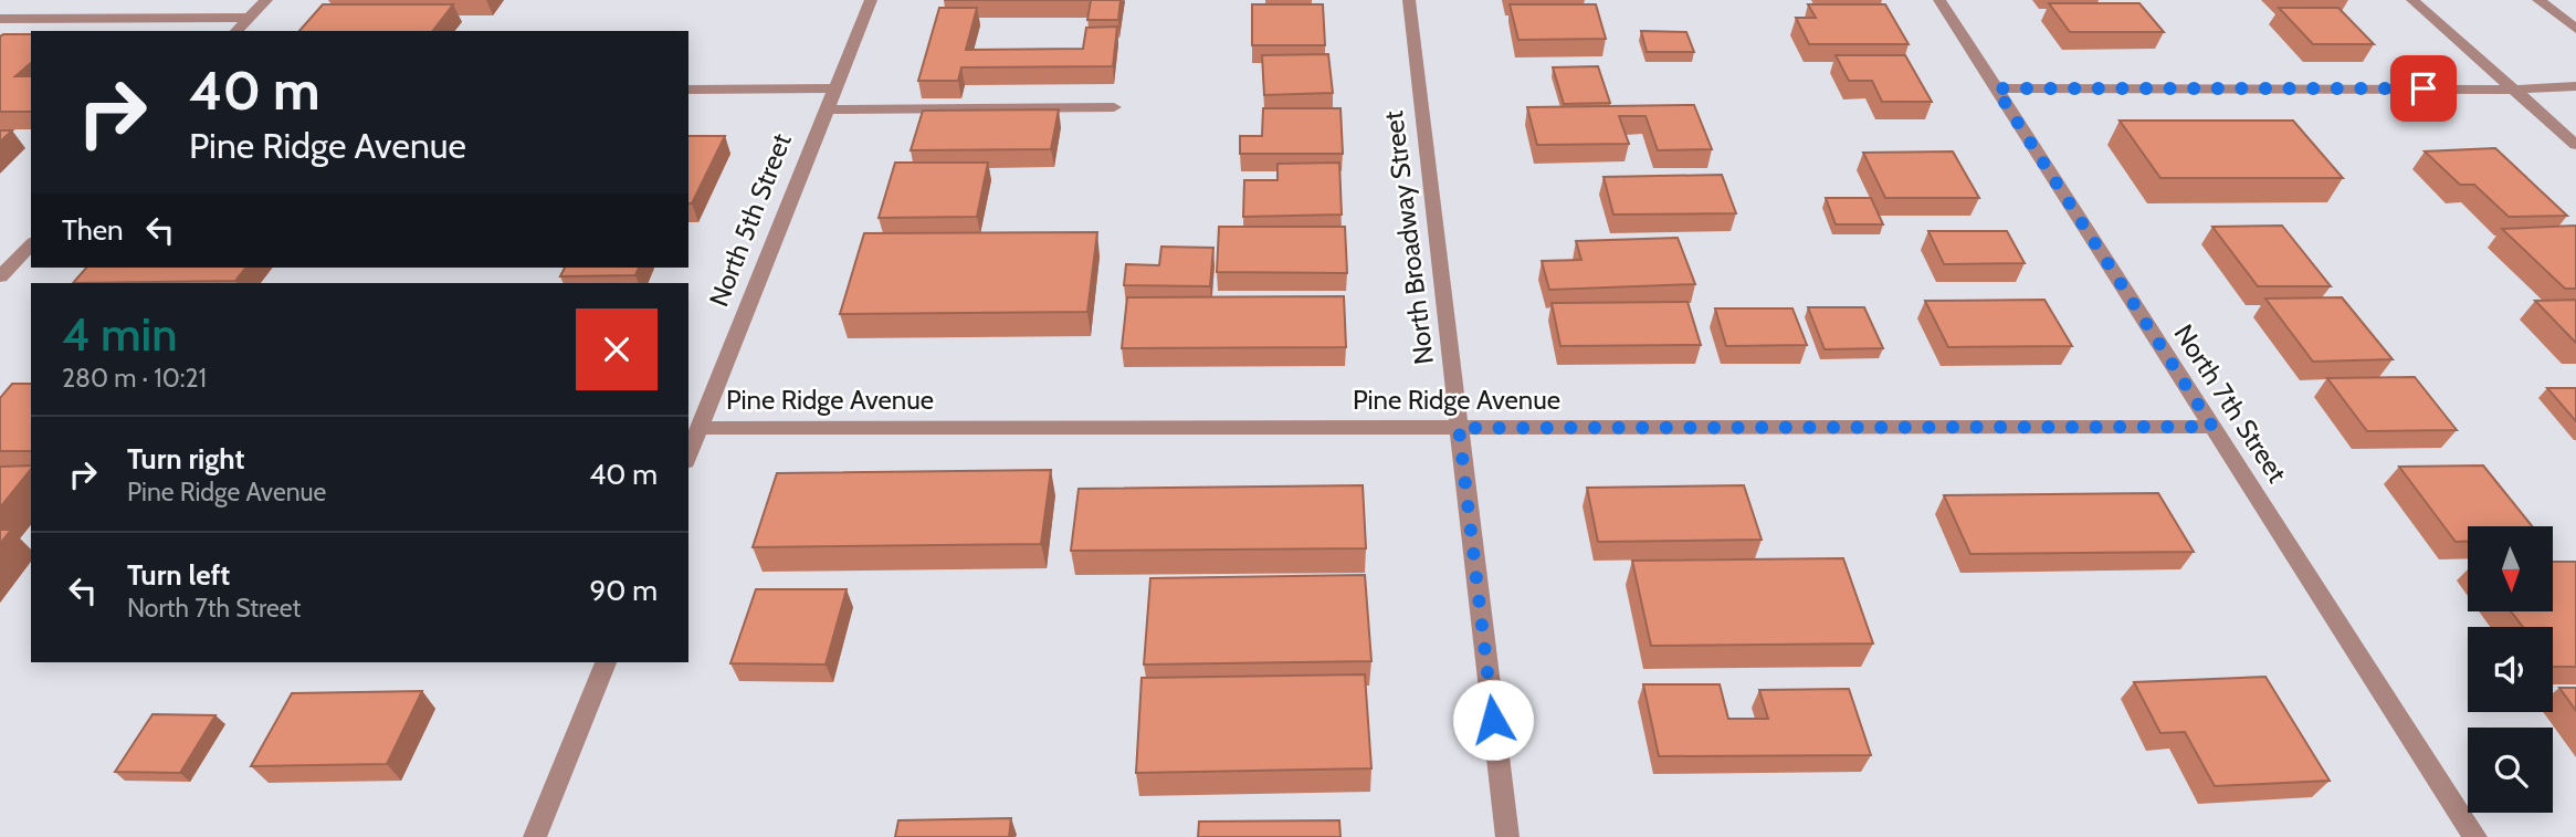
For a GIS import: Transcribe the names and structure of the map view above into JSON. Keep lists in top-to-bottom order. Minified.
{"streets":{"street":["North 5th Street","North Broadway Street","Pine Ridge Avenue","North 7th Street"]},"crossings":[["North 5th Street","Pine Ridge Avenue"],["North Broadway Street","Pine Ridge Avenue"],["Pine Ridge Avenue","North 7th Street"]],"north":"bottom","page":{"turn":["40 m","Pine Ridge Avenue"],"then":"Then","heading":["4 min","280 m · 10:21"],"list":[{"name":"Turn right","note":"Pine Ridge Avenue","value":"40 m"},{"name":"Turn left","note":"North 7th Street","value":"90 m"}]}}
